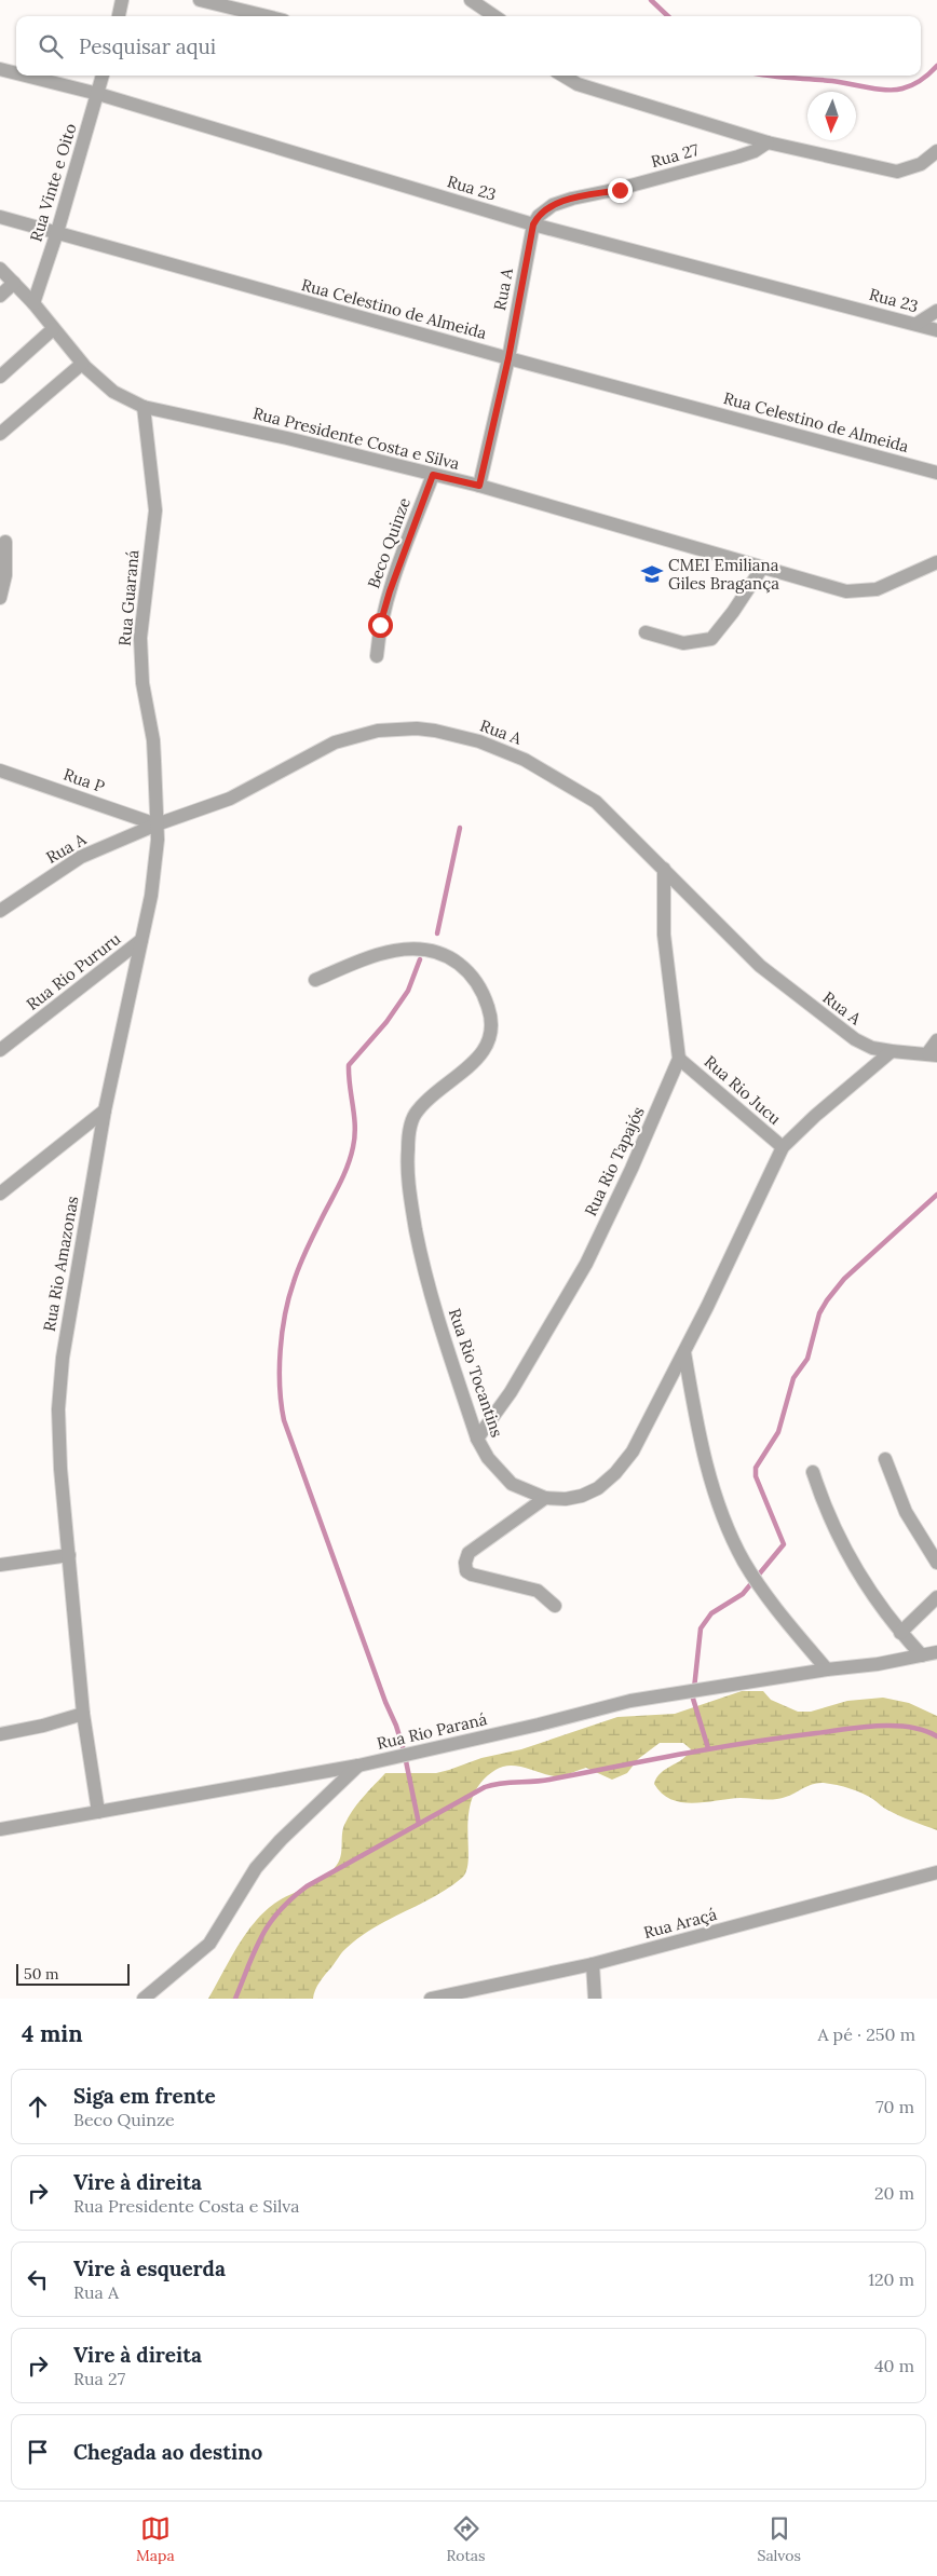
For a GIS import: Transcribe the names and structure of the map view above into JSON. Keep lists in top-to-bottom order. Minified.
{"streets":{"street":["Rua 27","Rua Vinte e Oito","Rua 23","Rua A","Rua Celestino de Almeida","Rua Presidente Costa e Silva","Beco Quinze","Rua Guaraná","Rua P","Rua Rio Pururu","Rua Rio Jucu","Rua Rio Tapajós","Rua Rio Amazonas","Rua Rio Tocantins","Rua Rio Paraná","Rua Araçá"]},"crossings":[["Rua 27","Rua 23"],["Rua 27","Rua A"],["Rua Vinte e Oito","Rua 23"],["Rua Vinte e Oito","Rua Celestino de Almeida"],["Rua Vinte e Oito","Rua Presidente Costa e Silva"],["Rua 23","Rua A"],["Rua A","Rua Celestino de Almeida"],["Rua A","Rua Presidente Costa e Silva"],["Rua A","Rua Guaraná"],["Rua A","Rua P"],["Rua A","Rua Rio Amazonas"],["Rua A","Rua Rio Tocantins"],["Rua Presidente Costa e Silva","Beco Quinze"],["Rua Presidente Costa e Silva","Rua Guaraná"],["Rua Guaraná","Rua P"],["Rua Guaraná","Rua Rio Amazonas"],["Rua P","Rua Rio Amazonas"],["Rua Rio Pururu","Rua Rio Amazonas"],["Rua Rio Jucu","Rua Rio Tapajós"],["Rua Rio Jucu","Rua Rio Tocantins"],["Rua Rio Tapajós","Rua Rio Tocantins"]],"places":{"school or university":["CMEI Emiliana Giles Bragança"]},"scale_bar":"50 m","north":"bottom","page":{"search":"Pesquisar aqui","scale":"50 m","heading":["4 min","A pé · 250 m"],"list":[["Siga em frente","Beco Quinze","70 m"],["Vire à direita","Rua Presidente Costa e Silva","20 m"],["Vire à esquerda","Rua A","120 m"],["Vire à direita","Rua 27","40 m"],"Chegada ao destino"],"nav":["Mapa","Rotas","Salvos"]}}
